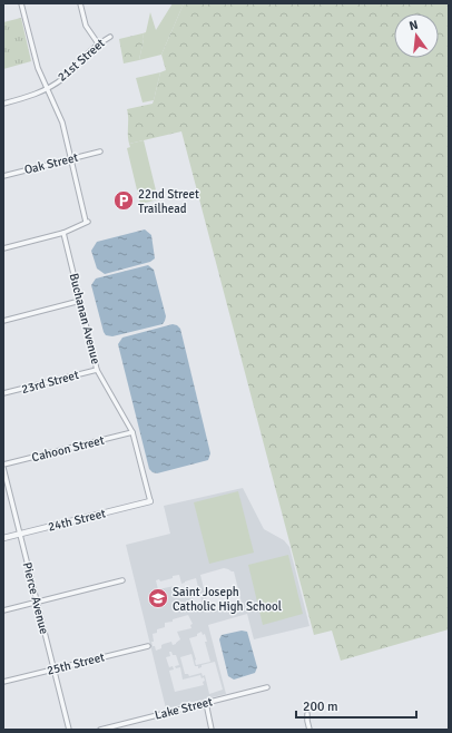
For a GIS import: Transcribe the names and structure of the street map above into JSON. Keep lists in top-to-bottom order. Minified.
{"streets":{"street":["21st Street","Oak Street","Buchanan Avenue","23rd Street","Cahoon Street","24th Street","Pierce Avenue","25th Street","Lake Street"]},"crossings":[["Buchanan Avenue","23rd Street"],["Buchanan Avenue","Cahoon Street"],["Buchanan Avenue","24th Street"],["Cahoon Street","Pierce Avenue"],["24th Street","Pierce Avenue"],["Pierce Avenue","25th Street"]],"places":{"parking":["22nd Street Trailhead"],"school or university":["Saint Joseph Catholic High School"]},"scale_bar":"200 m","north":"top"}
